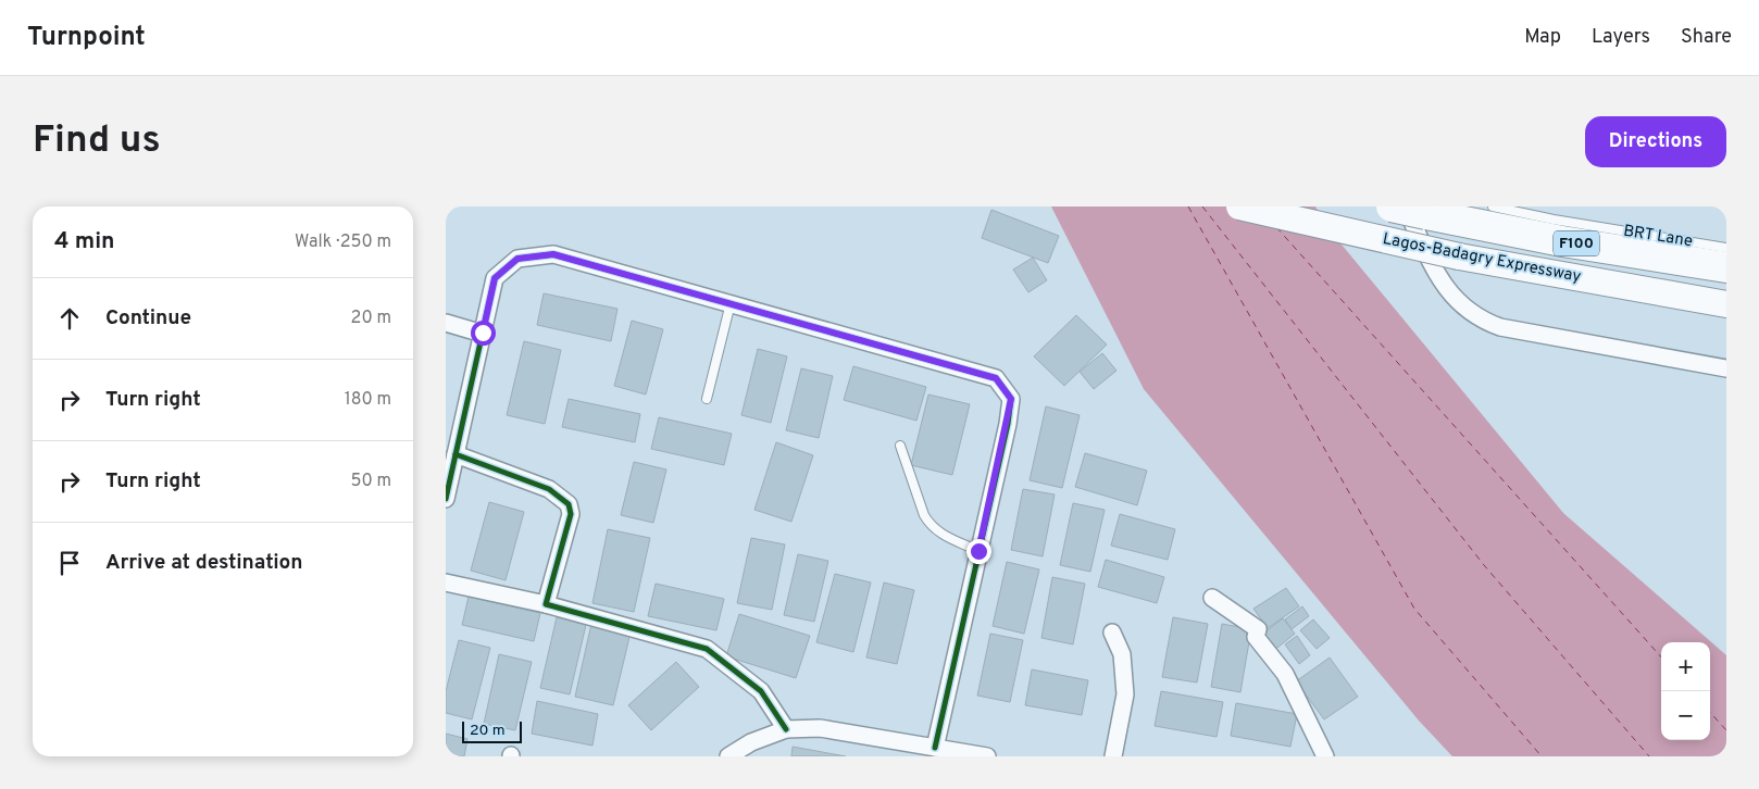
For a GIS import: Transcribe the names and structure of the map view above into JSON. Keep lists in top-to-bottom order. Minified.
{"streets":{"highway":["F100","Lagos-Badagry Expressway"],"lane":["BRT Lane"]},"scale_bar":"20 m","page":{"header":"Turnpoint","nav":["Map","Layers","Share"],"buttons":"Directions","title":"Find us","heading":["4 min","Walk · 250 m"],"list":[["Continue","20 m"],["Turn right","180 m"],["Turn right","50 m"],"Arrive at destination"],"map_buttons":["+","−"],"scale":"20 m"}}
